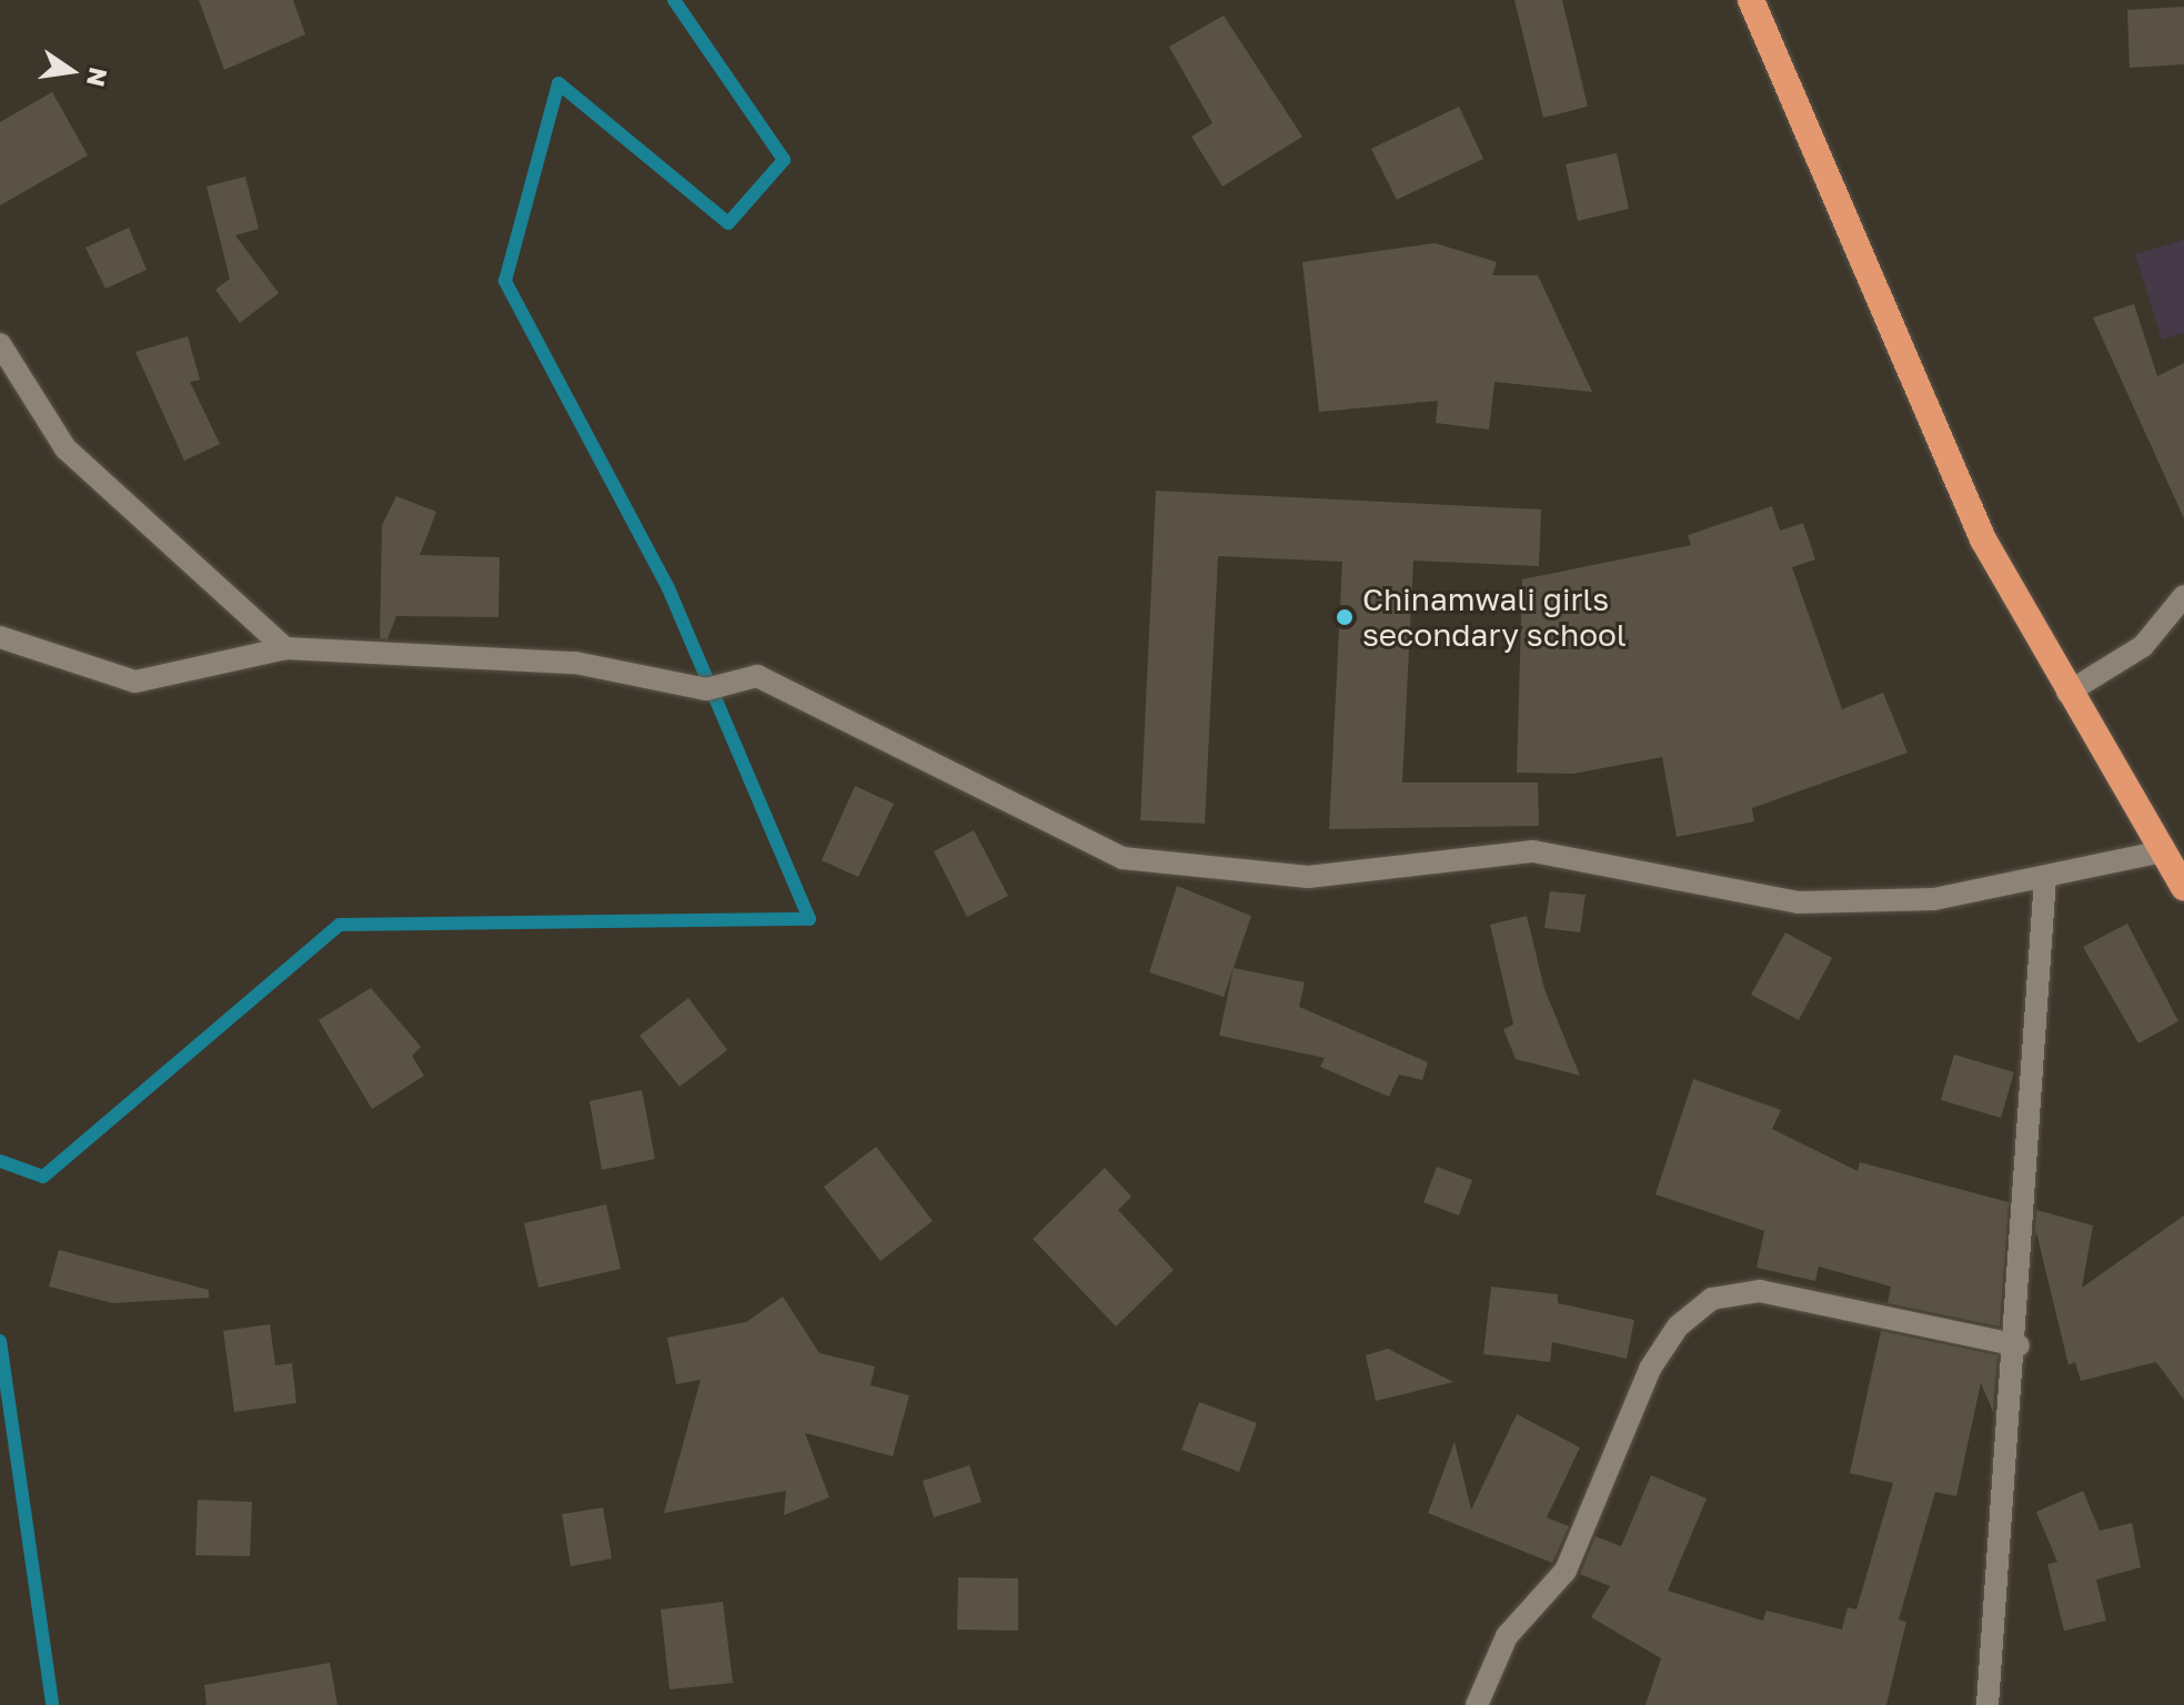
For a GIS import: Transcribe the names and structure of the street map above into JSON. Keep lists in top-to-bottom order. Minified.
{"places":["Chinamwali girls secondary school"],"north":"right"}
